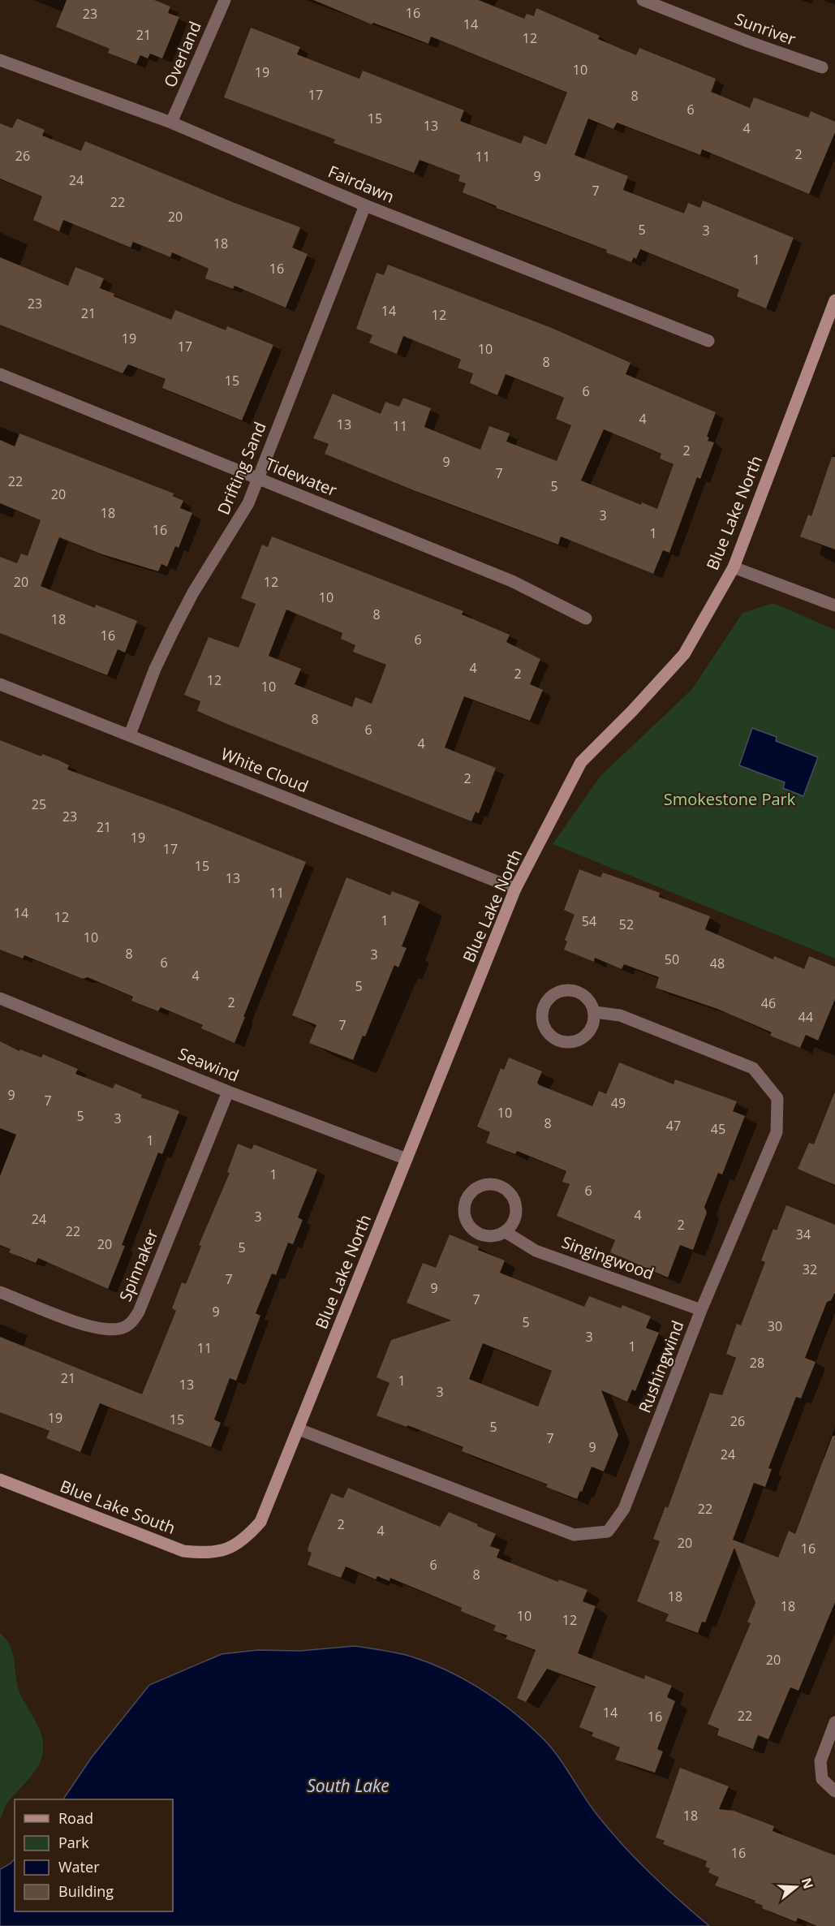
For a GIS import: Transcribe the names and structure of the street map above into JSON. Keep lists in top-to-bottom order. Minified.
{"streets":{"street":["Sunriver","Overland","Fairdawn","Drifting Sand","Tidewater","Blue Lake North","White Cloud","Seawind","Singingwood","Spinnaker","Rushingwind","Blue Lake South"]},"crossings":[["Overland","Fairdawn"],["Fairdawn","Drifting Sand"],["Drifting Sand","Tidewater"],["Drifting Sand","White Cloud"],["Blue Lake North","White Cloud"],["Blue Lake North","Seawind"],["Blue Lake North","Rushingwind"],["Blue Lake North","Blue Lake South"],["Seawind","Spinnaker"],["Singingwood","Rushingwind"]],"water":["South Lake"],"parks":["Smokestone Park"],"house_numbers":["16","23","14","21","12","10","19","17","8","6","15","13","4","2","26","11","9","24","7","22","20","5","3","18","1","16","23","14","21","12","19","17","10","8","15","6","4","13","11","2","9","7","22","5","20","18","3","16","1","20","12","10","8","18","16","6","4","2","12","10","8","6","4","2","25","23","21","19","17","15","13","11","14","12","1","54","52","10","8","3","50","6","48","4","5","2","46","44","7","9","7","49","10","5","3","8","47","45","1","1","6","4","3","24","2","22","34","20","5","32","7","9","7","9","5","30","3","1","11","28","21","1","13","3","19","15","26","5","7","9","24","22","2","4","20","16","6","8","18","18","10","12","20","14","22","16","18","16"],"legend":["Road","Park","Water","Building"],"north":"right"}
